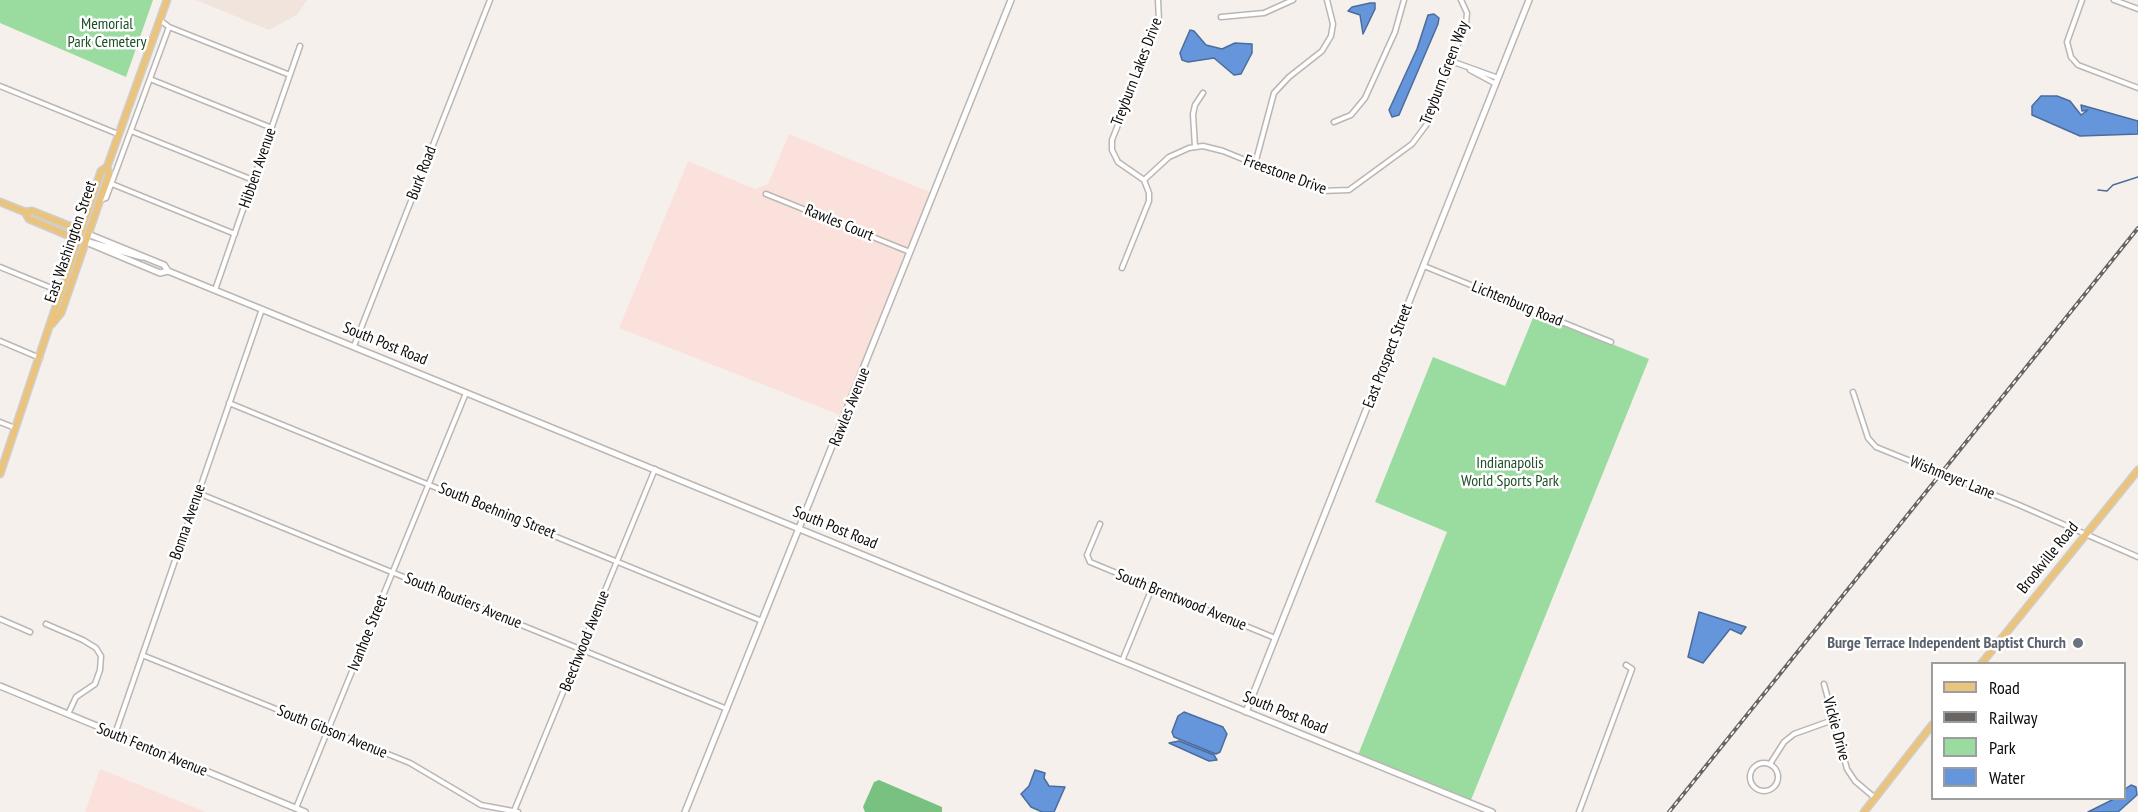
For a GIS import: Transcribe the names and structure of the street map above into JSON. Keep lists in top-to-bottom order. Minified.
{"streets":{"main road":["East Washington Street","Brookville Road"],"street":["Treyburn Lakes Drive","Treyburn Green Way","Hibben Avenue","Burk Road","Freestone Drive","Rawles Court","Lichtenburg Road","South Post Road","East Prospect Street","Rawles Avenue","Wishmeyer Lane","South Boehning Street","Bonna Avenue","South Brentwood Avenue","South Routiers Avenue","Ivanhoe Street","Beechwood Avenue","Vickie Drive","South Gibson Avenue","South Fenton Avenue"]},"crossings":[["Treyburn Green Way","Freestone Drive"],["Hibben Avenue","South Post Road"],["Burk Road","South Post Road"],["Rawles Court","Rawles Avenue"],["East Washington Street","South Post Road"],["Lichtenburg Road","East Prospect Street"],["South Post Road","East Prospect Street"],["South Post Road","Rawles Avenue"],["South Post Road","Bonna Avenue"],["South Post Road","Ivanhoe Street"],["South Post Road","Beechwood Avenue"],["East Prospect Street","South Brentwood Avenue"],["Rawles Avenue","South Boehning Street"],["Rawles Avenue","South Routiers Avenue"],["Wishmeyer Lane","Brookville Road"],["South Boehning Street","Bonna Avenue"],["South Boehning Street","Ivanhoe Street"],["South Boehning Street","Beechwood Avenue"],["Bonna Avenue","South Routiers Avenue"],["Bonna Avenue","South Gibson Avenue"],["Bonna Avenue","South Fenton Avenue"],["South Routiers Avenue","Ivanhoe Street"],["South Routiers Avenue","Beechwood Avenue"],["Ivanhoe Street","South Gibson Avenue"],["Ivanhoe Street","South Fenton Avenue"],["Beechwood Avenue","South Gibson Avenue"]],"parks":["Memorial Park Cemetery","Indianapolis World Sports Park"],"places":["Burge Terrace Independent Baptist Church"],"legend":["Road","Railway","Park","Water"]}
